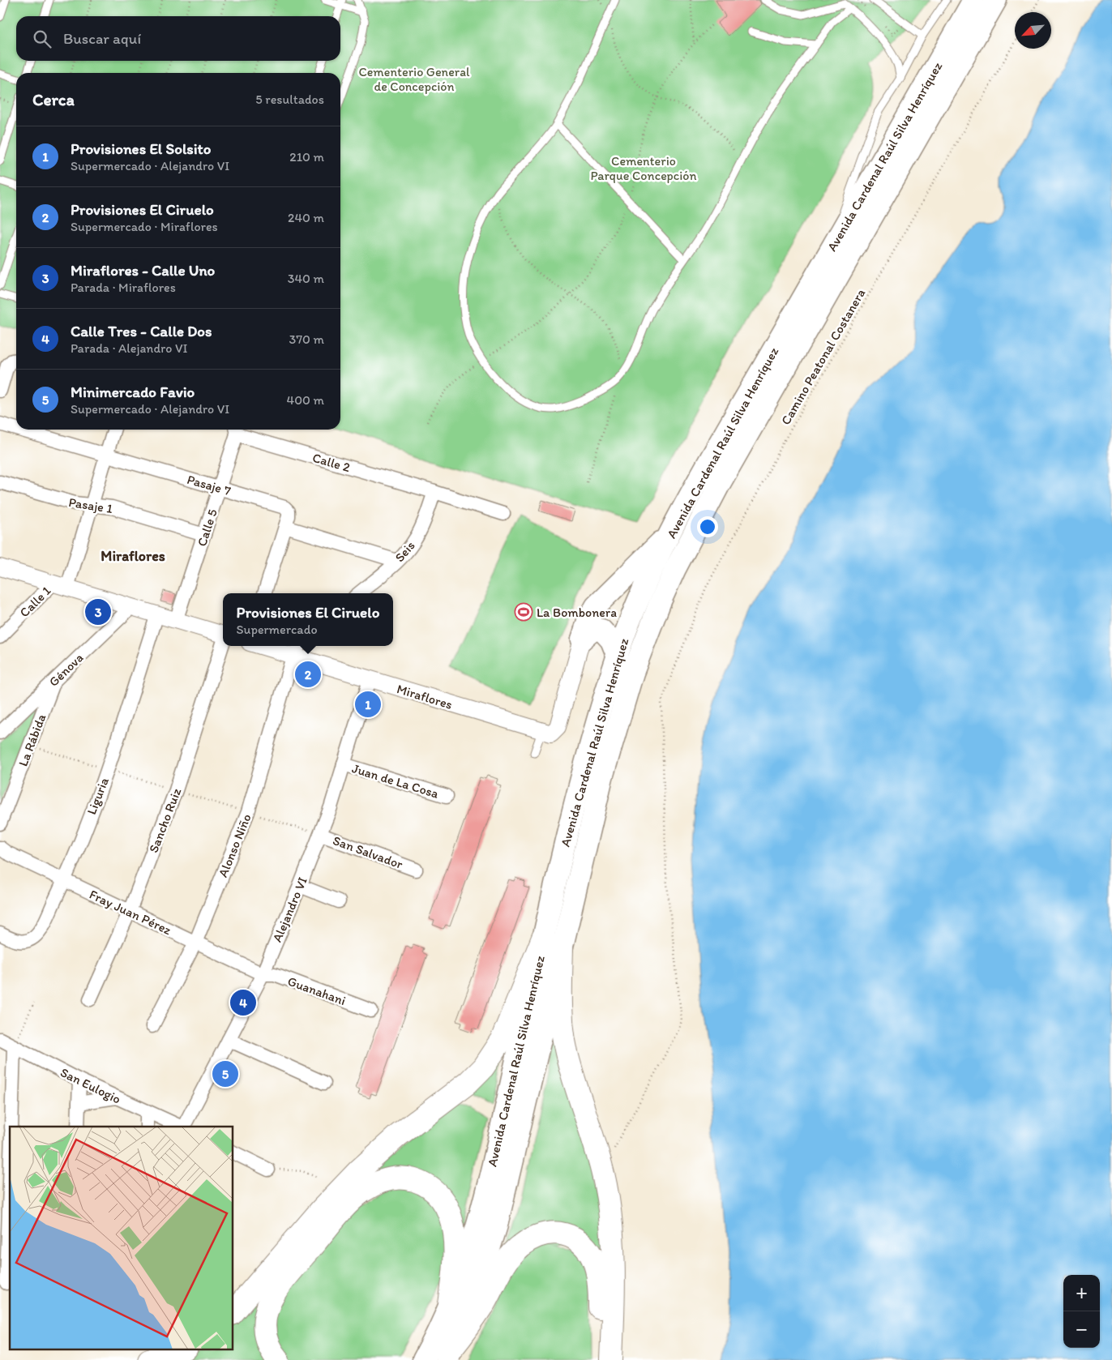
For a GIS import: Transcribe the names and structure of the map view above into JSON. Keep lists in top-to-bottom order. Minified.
{"streets":{"main road":["Avenida Cardenal Raúl Silva Henríquez"],"street":["Calle 2","Pasaje 7","Pasaje 1","Calle 5","Seis","Calle 1","Génova","Miraflores","La Rábida","Juan de La Cosa","Liguria","Sancho Ruiz","Alonso Niño","San Salvador","Alejandro VI","Fray Juan Pérez","Guanahani","San Eulogio"],"path":["Camino Peatonal Costanera"]},"crossings":[["Calle 2","Calle 5"],["Calle 2","Seis"],["Pasaje 7","Calle 5"],["Pasaje 1","Calle 5"],["Génova","La Rábida"],["Miraflores","Alonso Niño"],["Miraflores","Alejandro VI"],["Juan de La Cosa","Alejandro VI"],["Liguria","Fray Juan Pérez"],["Sancho Ruiz","Fray Juan Pérez"],["Alonso Niño","Fray Juan Pérez"],["San Salvador","Alejandro VI"],["Alejandro VI","Fray Juan Pérez"],["Alejandro VI","Guanahani"],["Fray Juan Pérez","Guanahani"]],"districts":["Miraflores"],"parks":["Cementerio General de Concepción","Cementerio Parque Concepción"],"places":{"sports":["La Bombonera"]},"north":"bottom left","page":{"search":"Buscar aquí","heading":["Cerca","5 resultados"],"list":[{"mark":"1","name":"Provisiones El Solsito","note":"Supermercado · Alejandro VI","value":"210 m"},{"mark":"2","name":"Provisiones El Ciruelo","note":"Supermercado · Miraflores","value":"240 m"},{"mark":"3","name":"Miraflores - Calle Uno","note":"Parada · Miraflores","value":"340 m"},{"mark":"4","name":"Calle Tres - Calle Dos","note":"Parada · Alejandro VI","value":"370 m"},{"mark":"5","name":"Minimercado Favio","note":"Supermercado · Alejandro VI","value":"400 m"}],"popup":["Provisiones El Ciruelo","Supermercado"],"pins":["3","2","1","4","5"],"map_buttons":["+","−"]}}
